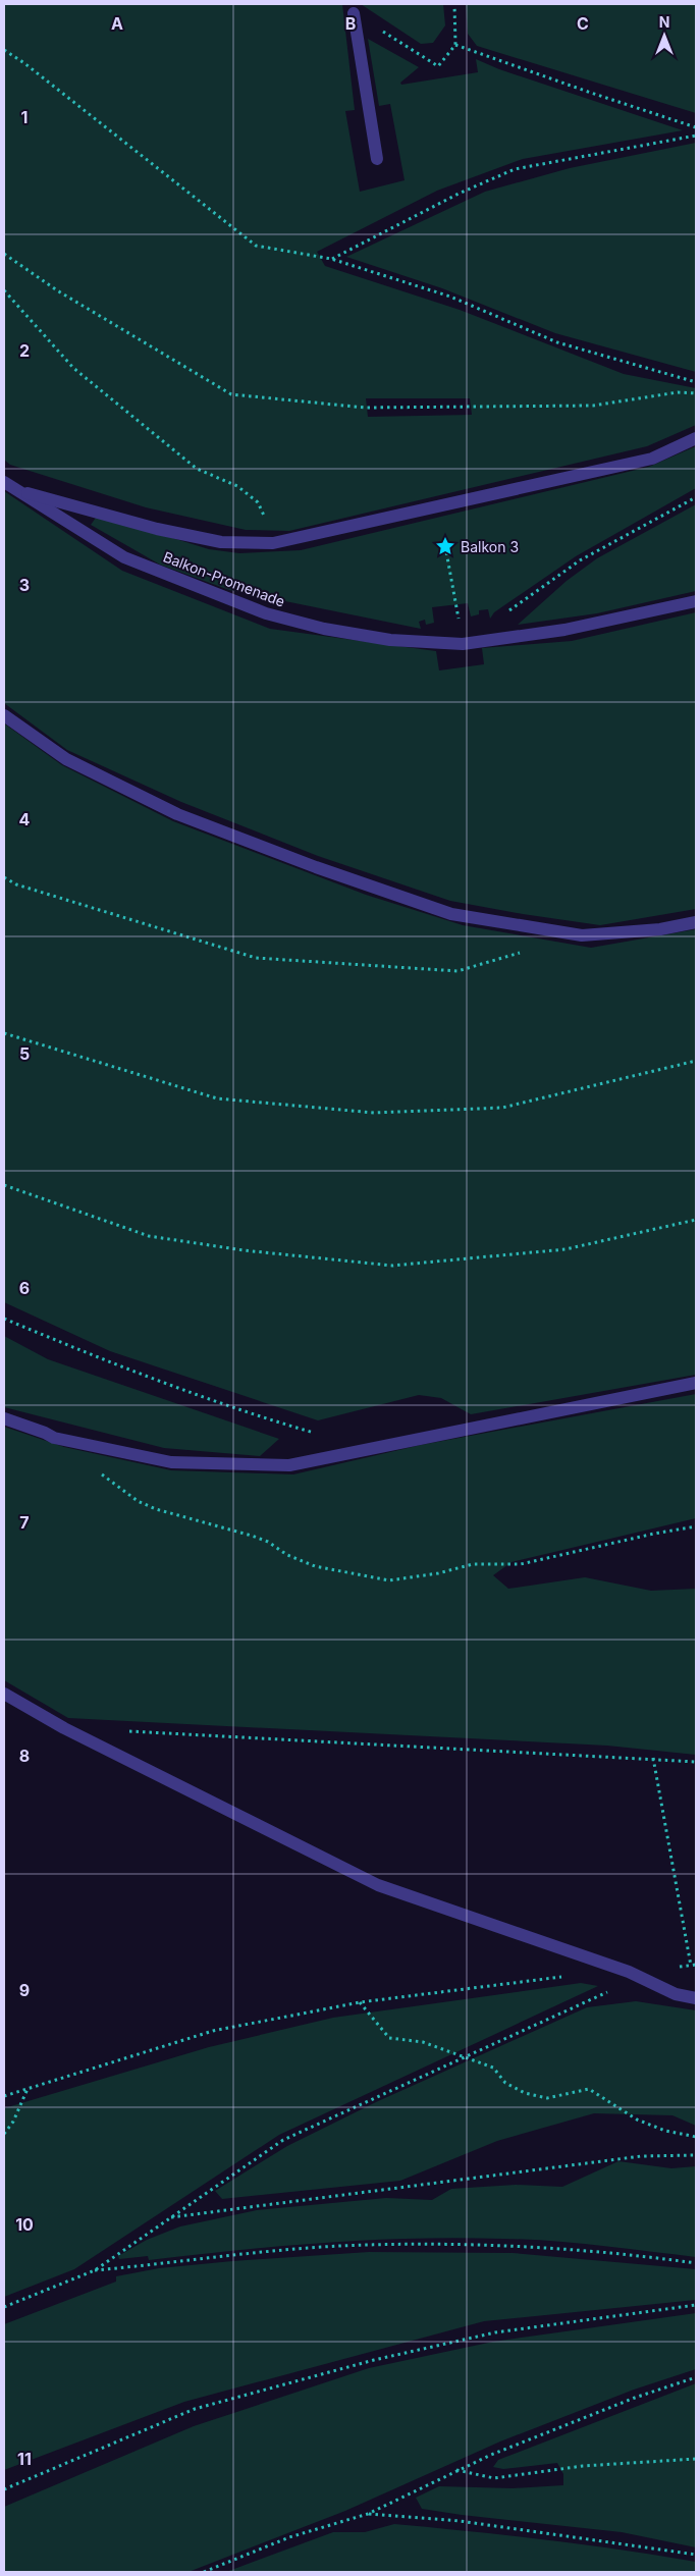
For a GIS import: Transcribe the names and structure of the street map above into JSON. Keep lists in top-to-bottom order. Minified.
{"streets":{"lane":["Balkon-Promenade"]},"places":{"place":["Balkon 3"]},"north":"top","grid":{"columns":["A","B","C"],"rows":["1","2","3","4","5","6","7","8","9","10","11"]}}
